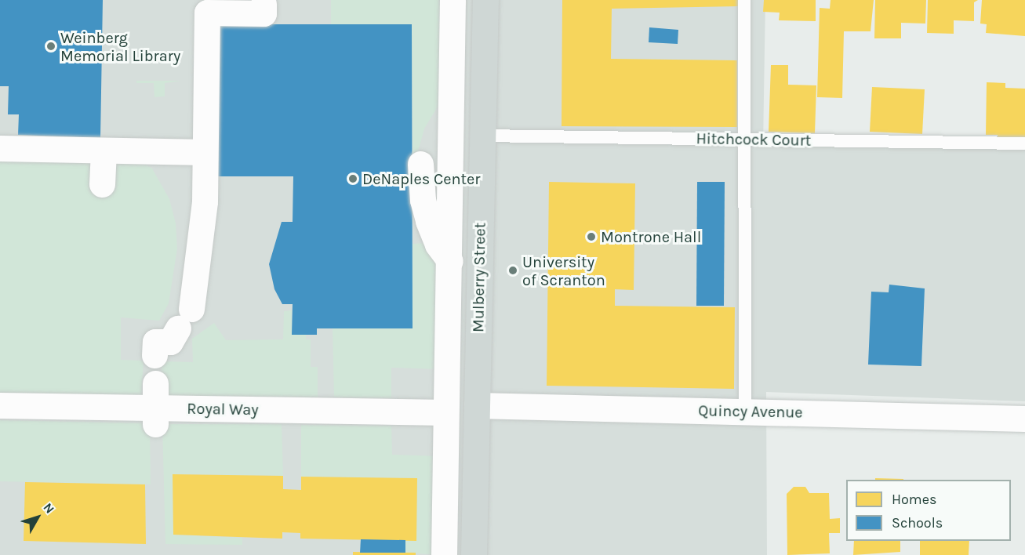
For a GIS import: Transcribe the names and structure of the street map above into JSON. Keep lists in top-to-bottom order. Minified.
{"streets":{"main road":["Mulberry Street"],"street":["Royal Way","Quincy Avenue"],"lane":["Hitchcock Court"]},"crossings":[["Hitchcock Court","Mulberry Street"],["Mulberry Street","Quincy Avenue"]],"places":["Weinberg Memorial Library","DeNaples Center","Montrone Hall","University of Scranton"],"legend":["Homes","Schools"],"north":"top right"}
